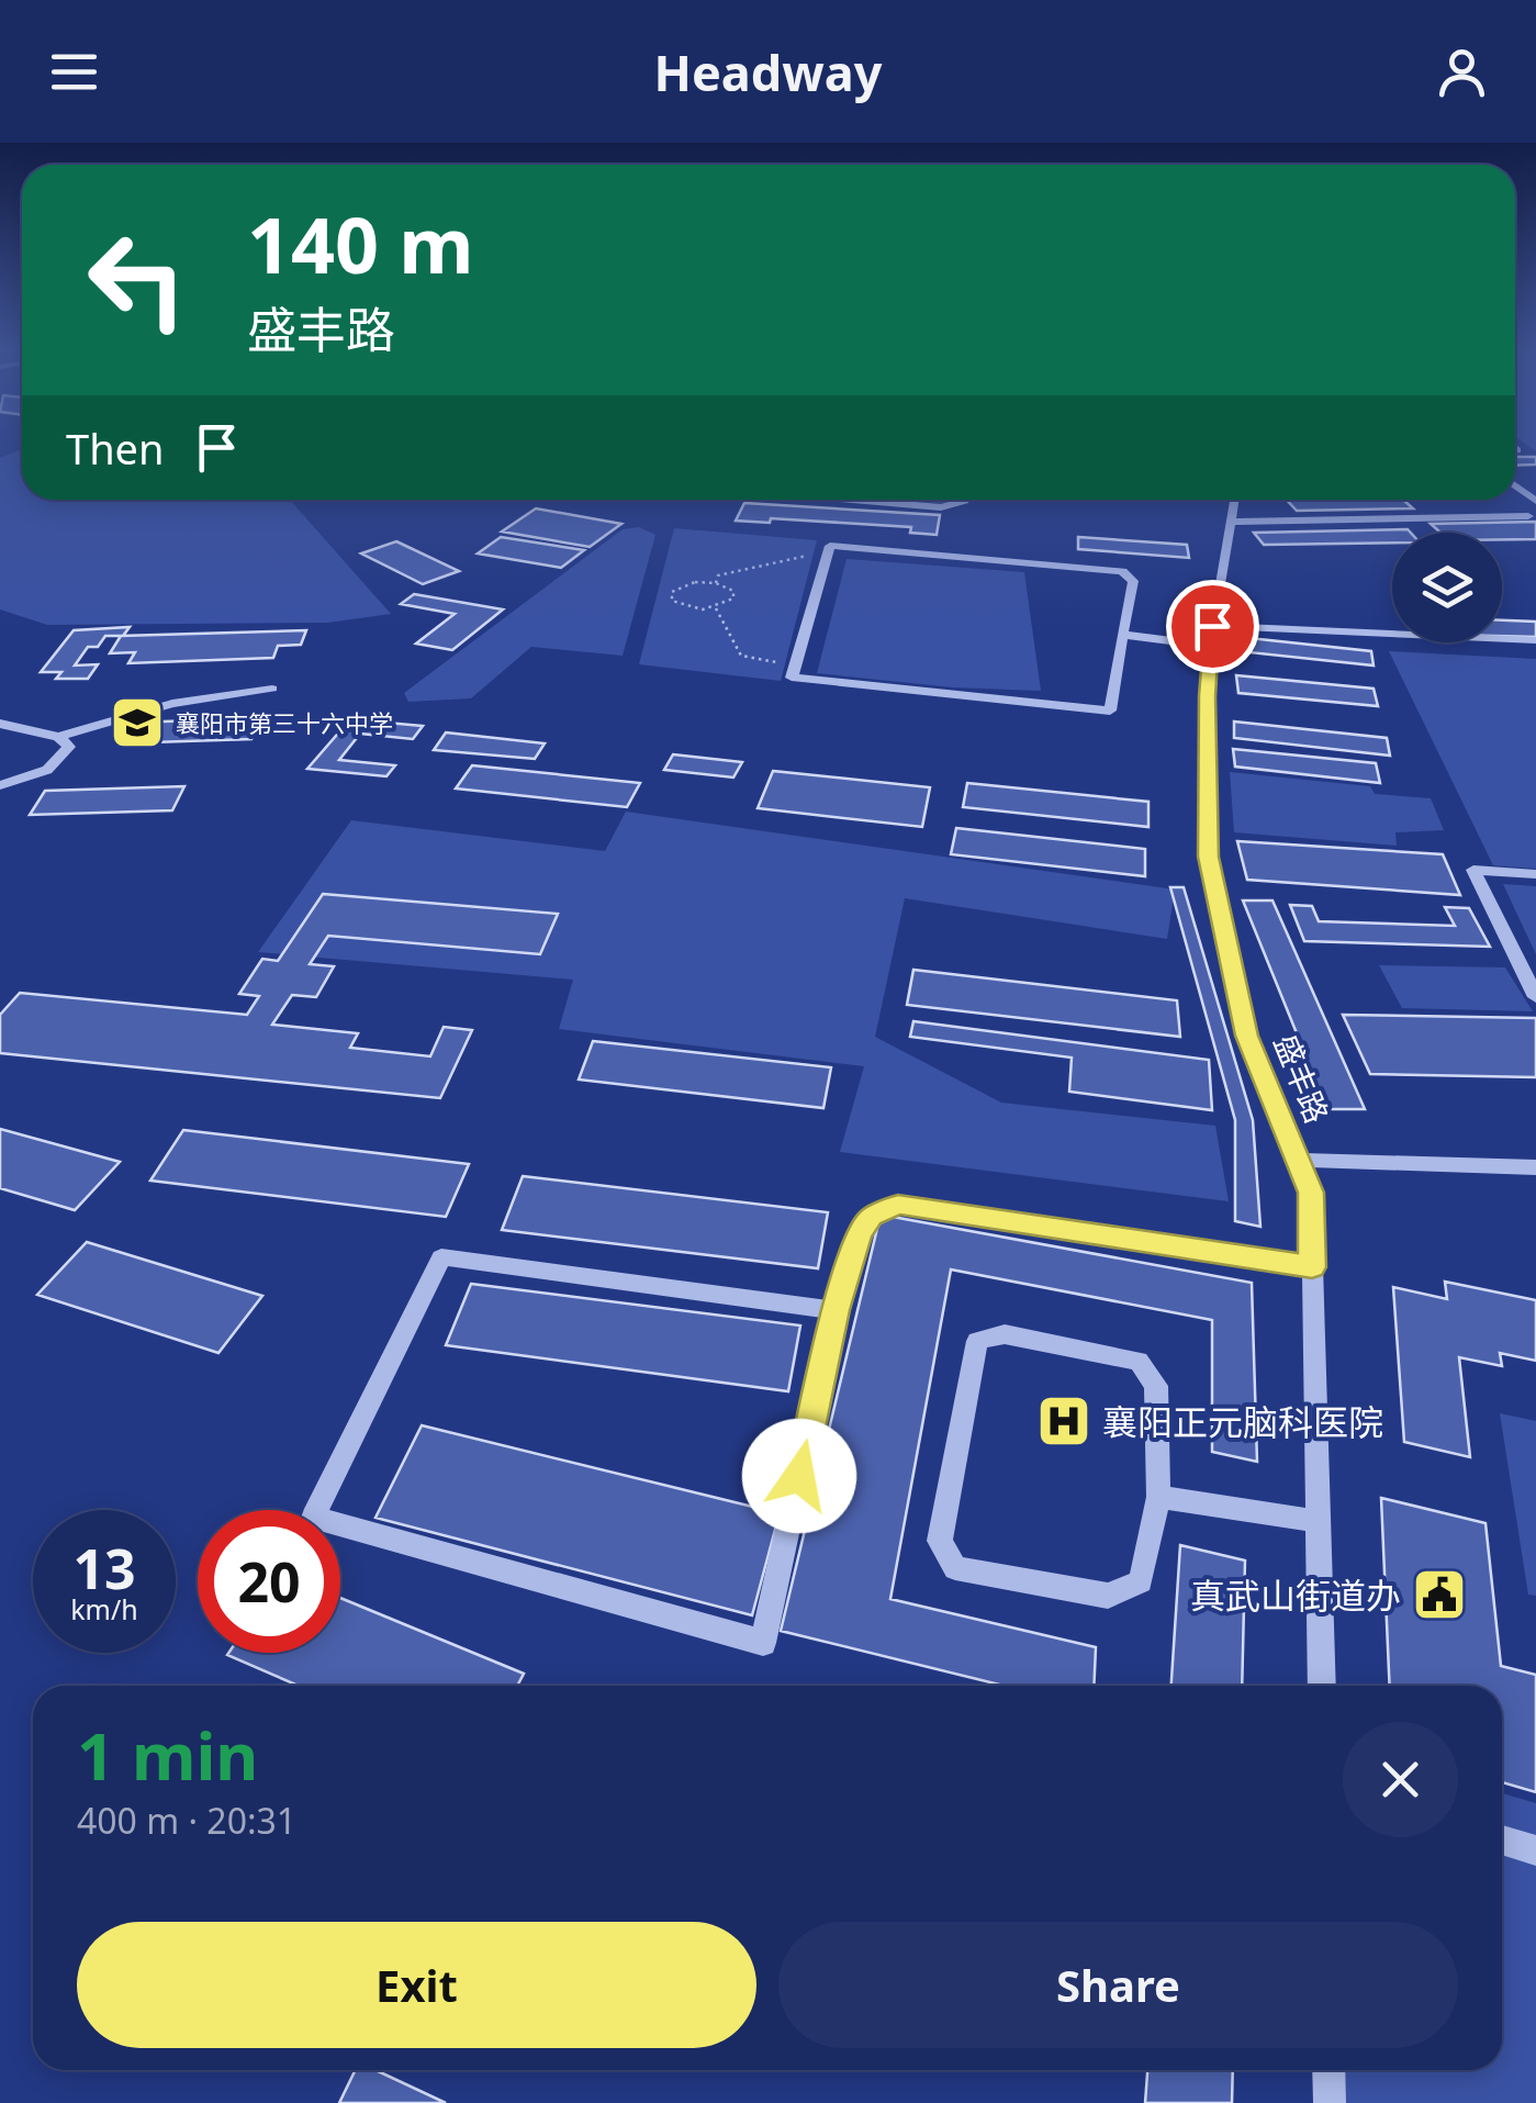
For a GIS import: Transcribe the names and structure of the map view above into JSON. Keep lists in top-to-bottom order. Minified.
{"streets":{"street":["盛丰路"]},"places":{"school or university":["襄阳市第三十六中学"],"hospital":["襄阳正元脑科医院"],"public building":["真武山街道办"]},"page":{"header":"Headway","turn":["140 m","盛丰路"],"then":"Then","speed":"13 km/h","limit":"20","heading":["1 min","400 m · 20:31"],"buttons":["Exit","Share"]}}
